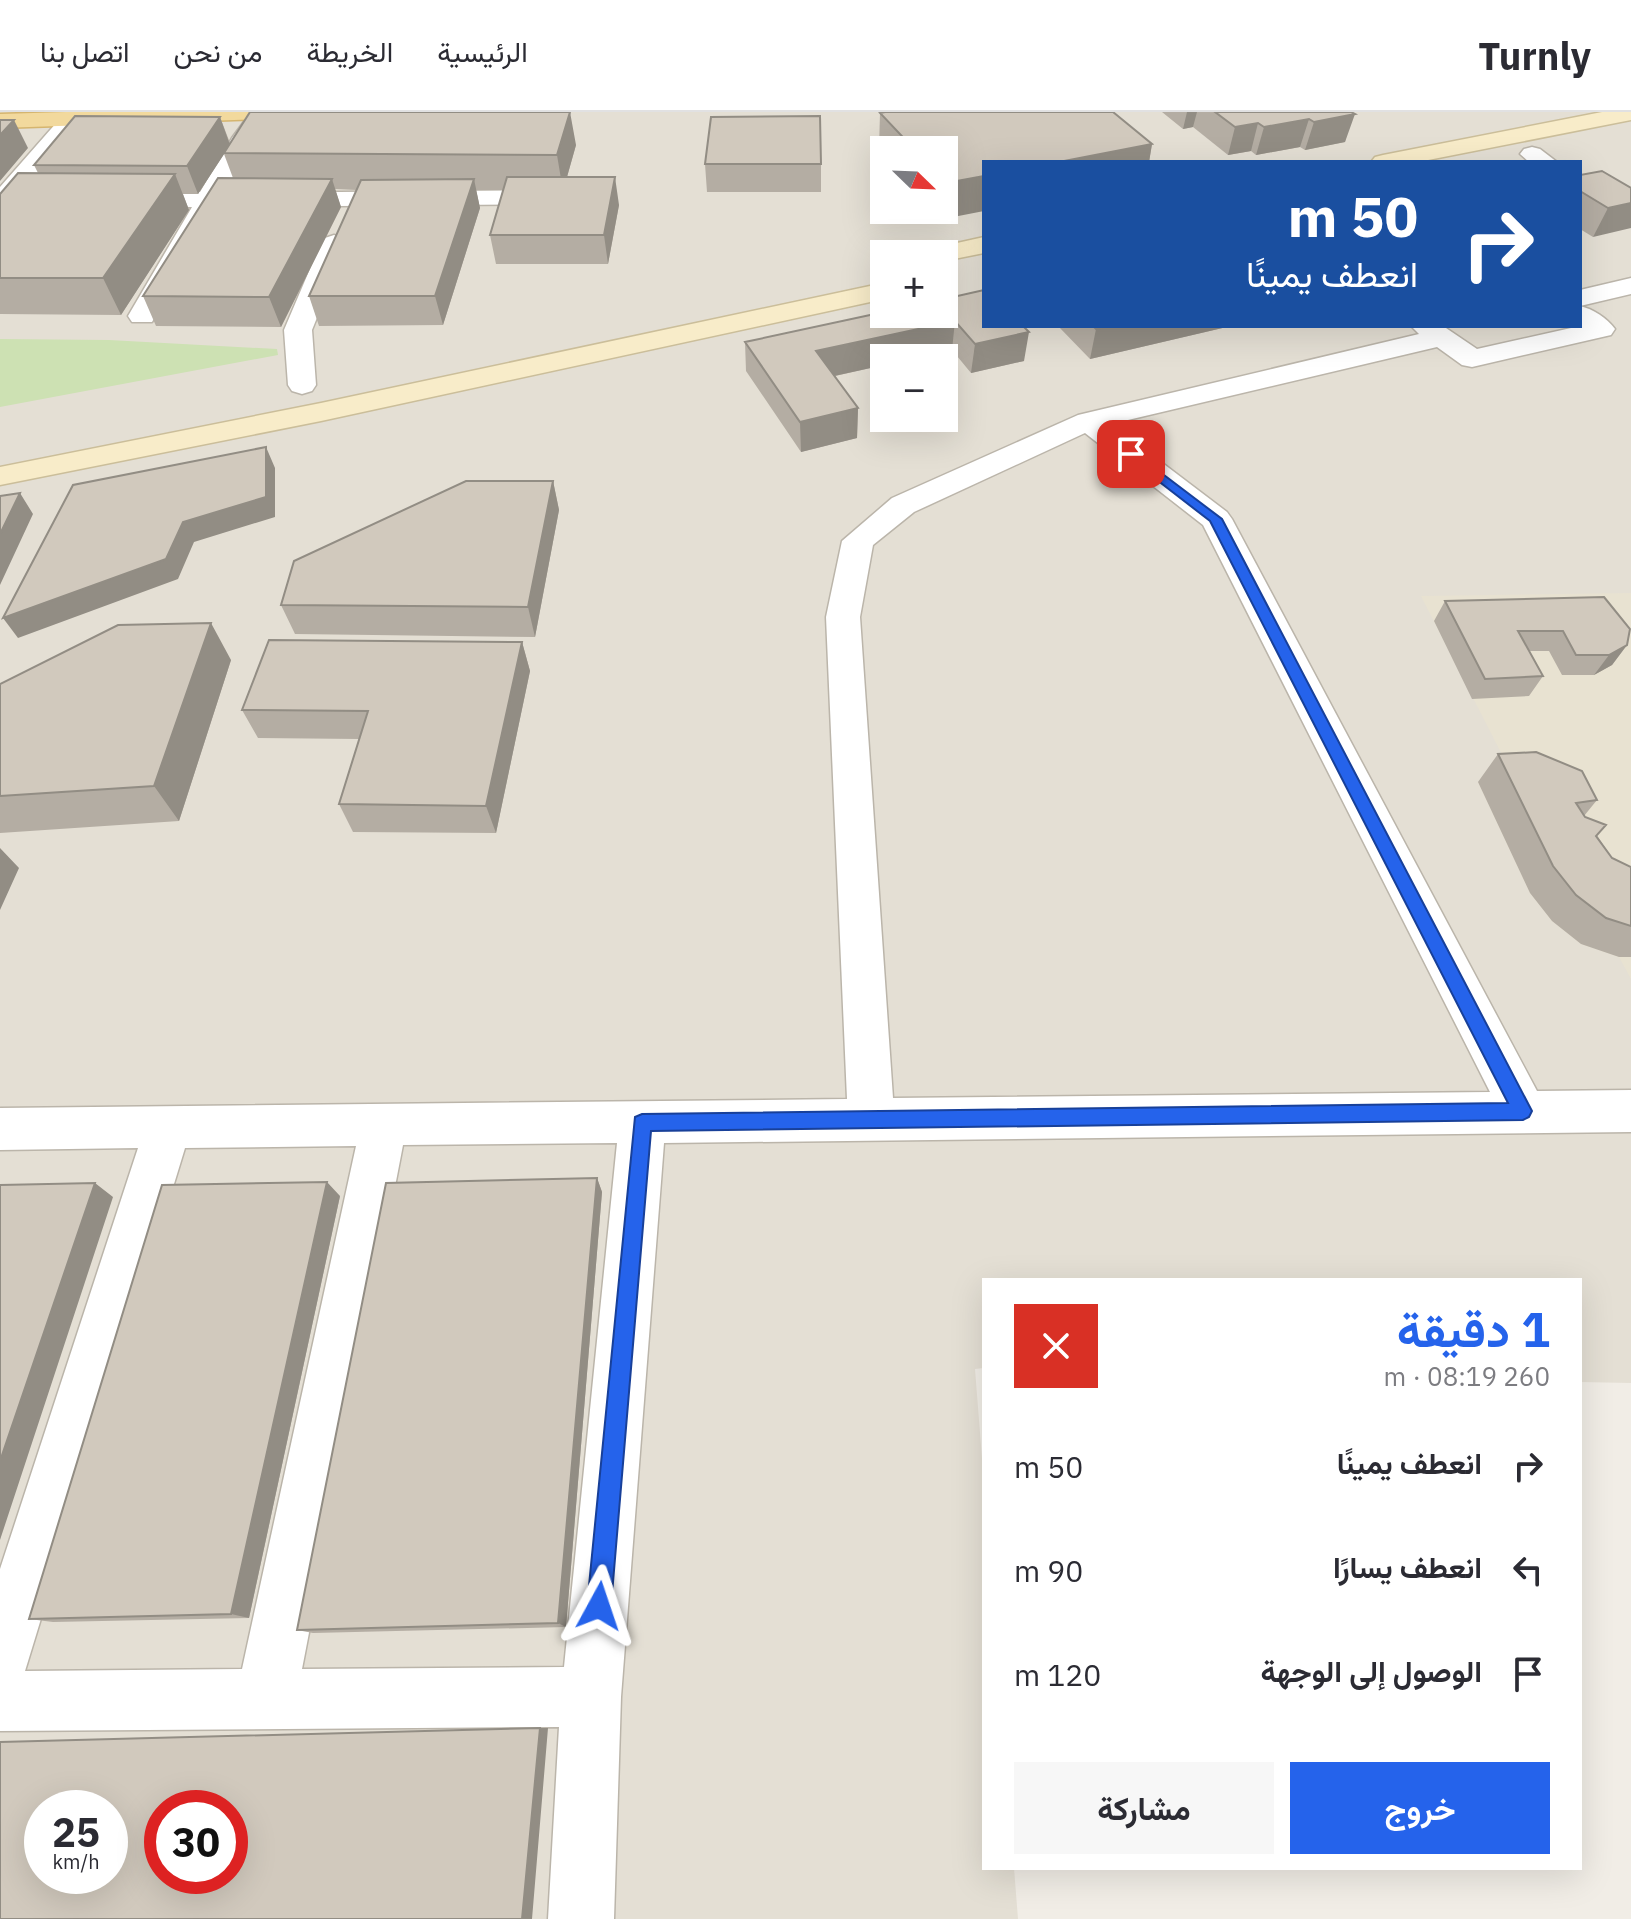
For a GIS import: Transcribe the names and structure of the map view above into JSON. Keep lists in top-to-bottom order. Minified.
{"north":"bottom right","page":{"header":"Turnly","nav":["الرئيسية","الخريطة","من نحن","اتصل بنا"],"map_buttons":["+","−"],"turn":["50 m","انعطف يمينًا"],"heading":["1 دقيقة","260 m · 08:19"],"list":[{"name":"انعطف يمينًا","value":"50 m"},{"name":"انعطف يسارًا","value":"90 m"},{"name":"الوصول إلى الوجهة","value":"120 m"}],"buttons":["خروج","مشاركة"],"speed":"25 km/h","limit":"30"}}
